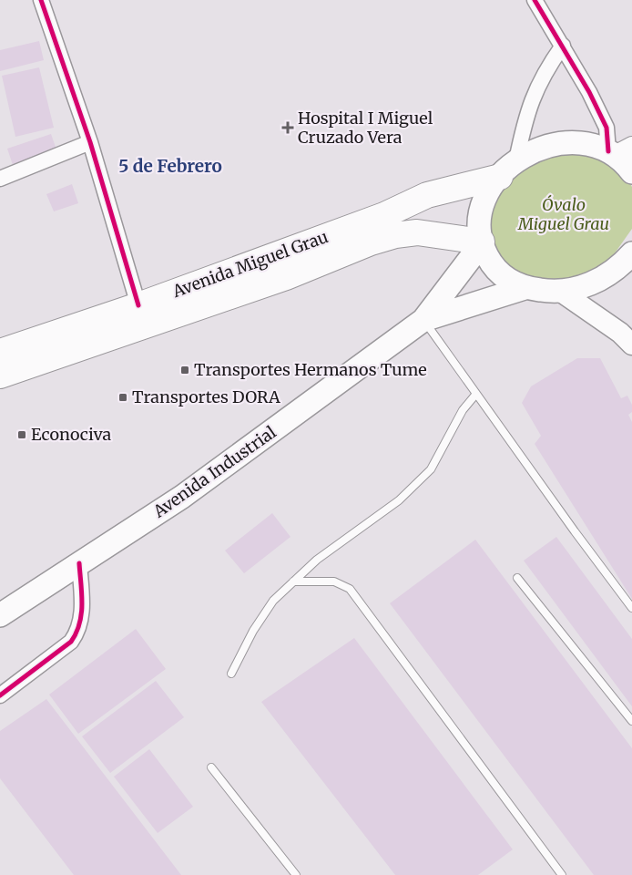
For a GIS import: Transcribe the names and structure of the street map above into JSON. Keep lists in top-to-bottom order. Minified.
{"streets":{"highway":["Avenida Miguel Grau"],"main road":["Avenida Industrial"]},"crossings":[["Avenida Miguel Grau","Avenida Industrial"]],"districts":["5 de Febrero"],"parks":["Óvalo Miguel Grau"],"places":{"health":["Hospital I Miguel Cruzado Vera"],"transit":["Transportes Hermanos Tume","Transportes DORA","Econociva"]}}
